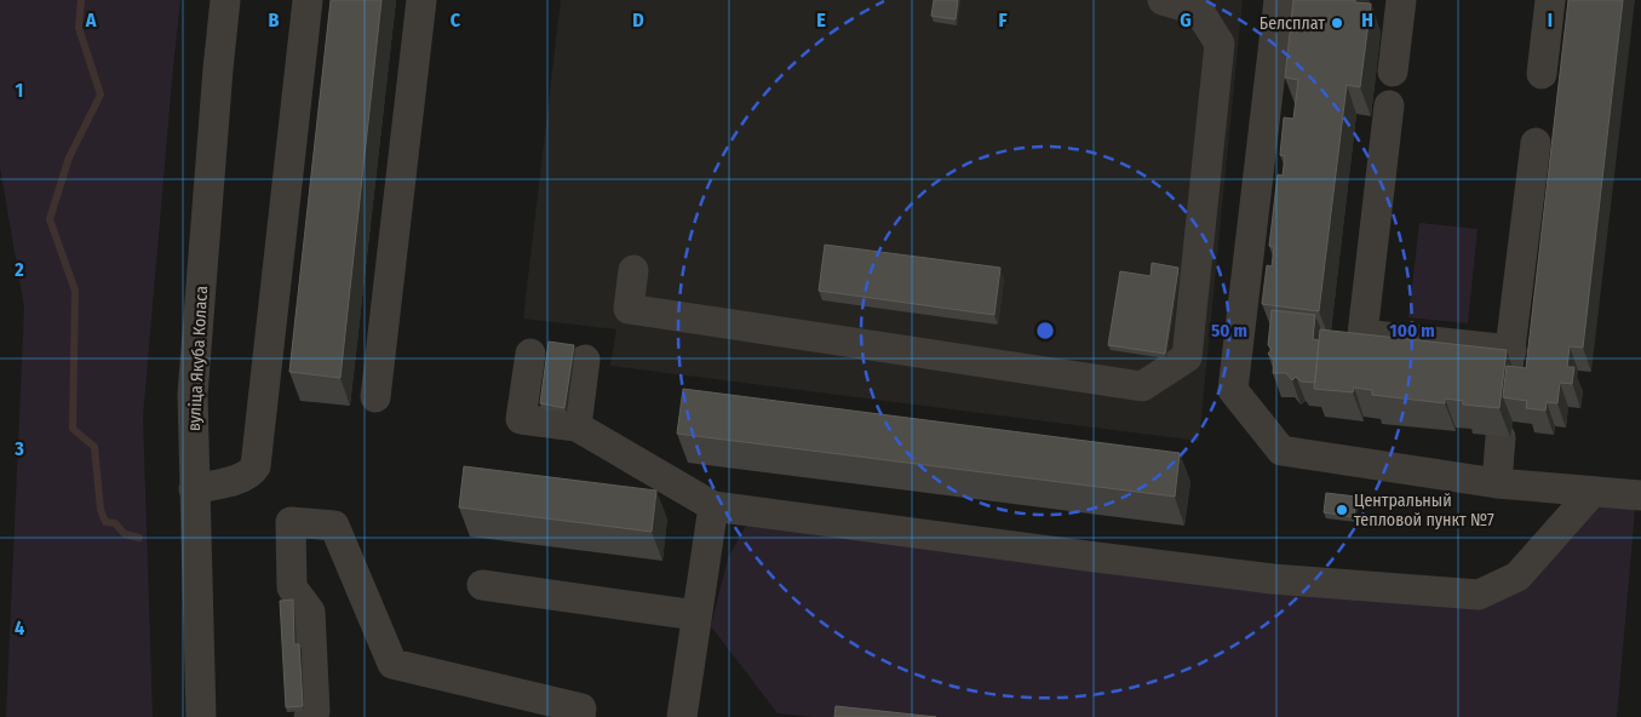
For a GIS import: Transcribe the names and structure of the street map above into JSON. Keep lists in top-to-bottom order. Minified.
{"streets":{"street":["вуліца Якуба Коласа"]},"places":["Белсплат","Центральный тепловой пункт №7"],"grid":{"columns":["A","B","C","D","E","F","G","H","I"],"rows":["1","2","3","4"]},"rings":["50 m","100 m"]}
